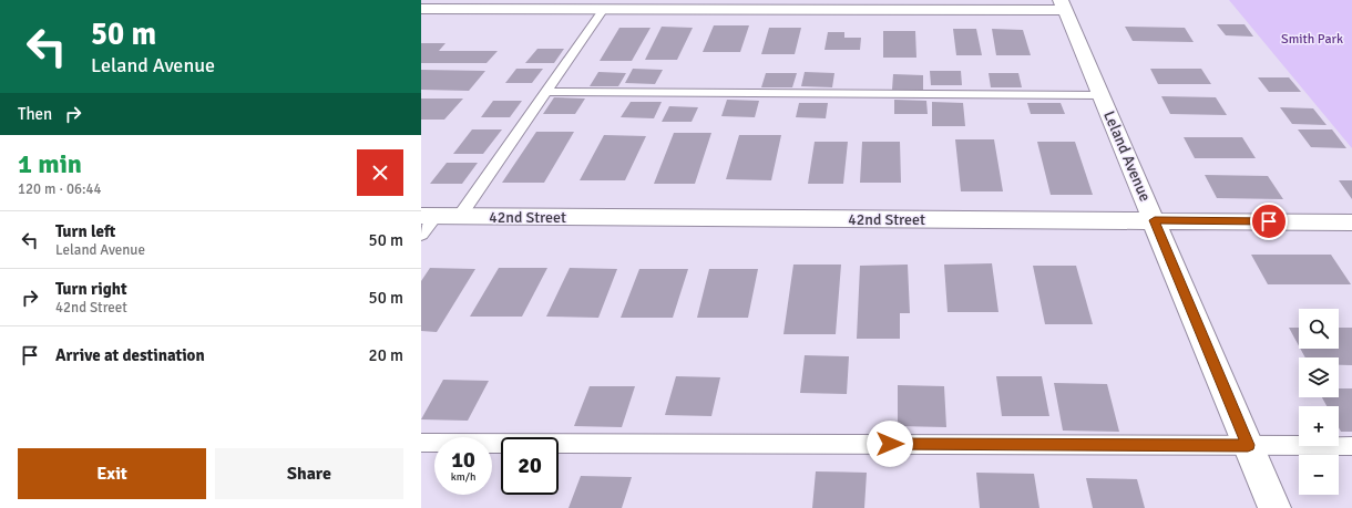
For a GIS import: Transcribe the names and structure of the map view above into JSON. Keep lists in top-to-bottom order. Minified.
{"streets":{"street":["Leland Avenue","42nd Street"]},"crossings":[["Leland Avenue","42nd Street"]],"parks":["Smith Park"],"page":{"turn":["50 m","Leland Avenue"],"then":"Then","heading":["1 min","120 m · 06:44"],"list":[{"name":"Turn left","note":"Leland Avenue","value":"50 m"},{"name":"Turn right","note":"42nd Street","value":"50 m"},{"name":"Arrive at destination","value":"20 m"}],"map_buttons":["+","−"],"speed":"10 km/h","limit":"20","buttons":["Exit","Share"]}}
